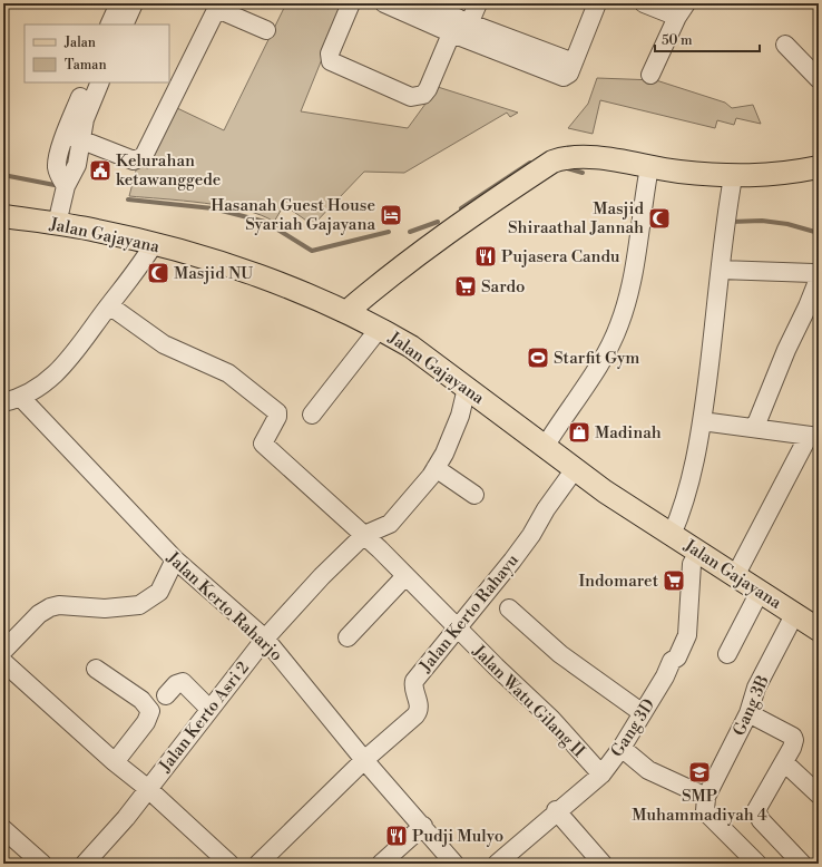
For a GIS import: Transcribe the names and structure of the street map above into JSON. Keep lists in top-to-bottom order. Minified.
{"streets":{"main road":["Jalan Gajayana"],"street":["Jalan Kerto Raharjo","Jalan Kerto Rahayu","Jalan Watu Gilang II","Gang 3B","Jalan Kerto Asri 2","Gang 3D"]},"crossings":[["Jalan Gajayana","Jalan Kerto Rahayu"],["Jalan Gajayana","Gang 3B"],["Jalan Gajayana","Jalan Kerto Asri 2"],["Jalan Gajayana","Gang 3D"],["Jalan Kerto Raharjo","Jalan Kerto Rahayu"],["Jalan Kerto Raharjo","Jalan Kerto Asri 2"],["Jalan Kerto Rahayu","Jalan Watu Gilang II"],["Jalan Watu Gilang II","Jalan Kerto Asri 2"],["Jalan Watu Gilang II","Gang 3D"]],"places":{"public building":["Kelurahan ketawanggede"],"hotel":["Hasanah Guest House Syariah Gajayana"],"mosque":["Masjid Shiraathal Jannah","Masjid NU"],"restaurant":["Pujasera Candu","Pudji Mulyo"],"supermarket":["Sardo","Indomaret"],"sports":["Starfit Gym"],"shop":["Madinah"],"school or university":["SMP Muhammadiyah 4"]},"legend":["Jalan","Taman"],"scale_bar":"50 m"}
